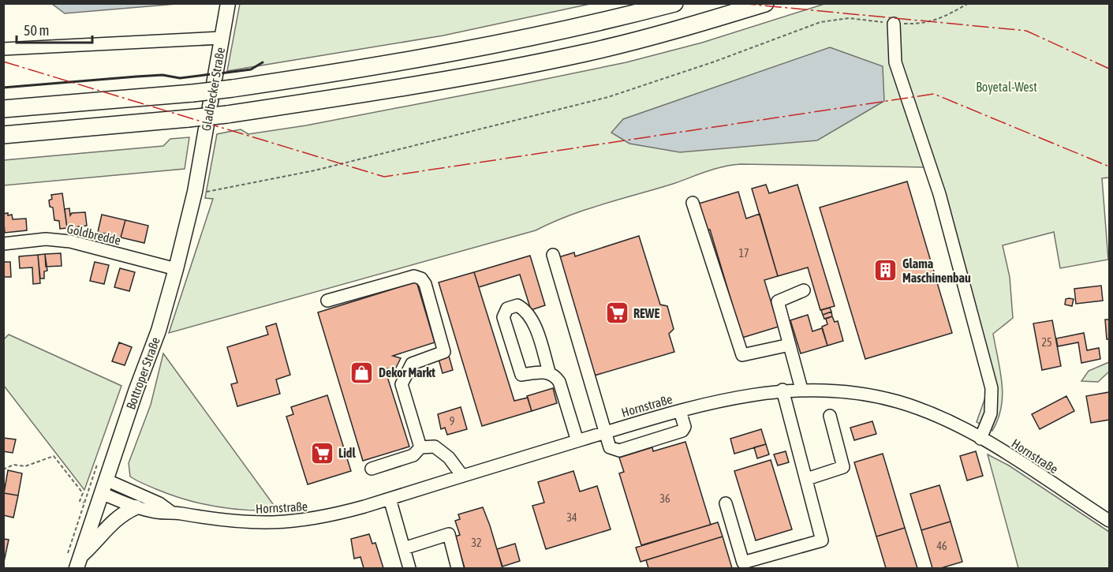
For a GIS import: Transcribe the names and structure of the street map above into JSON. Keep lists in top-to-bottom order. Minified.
{"streets":{"main road":["Gladbecker Straße","Bottroper Straße"],"street":["Goldbredde","Hornstraße"]},"crossings":[["Gladbecker Straße","Bottroper Straße"],["Goldbredde","Bottroper Straße"],["Bottroper Straße","Hornstraße"]],"parks":["Boyetal-West"],"places":{"building":["Glama Maschinenbau"],"supermarket":["REWE","Lidl"],"shop":["Dekor Markt"]},"house_numbers":["17","25","9","36","34","32","46"],"scale_bar":"50 m"}
